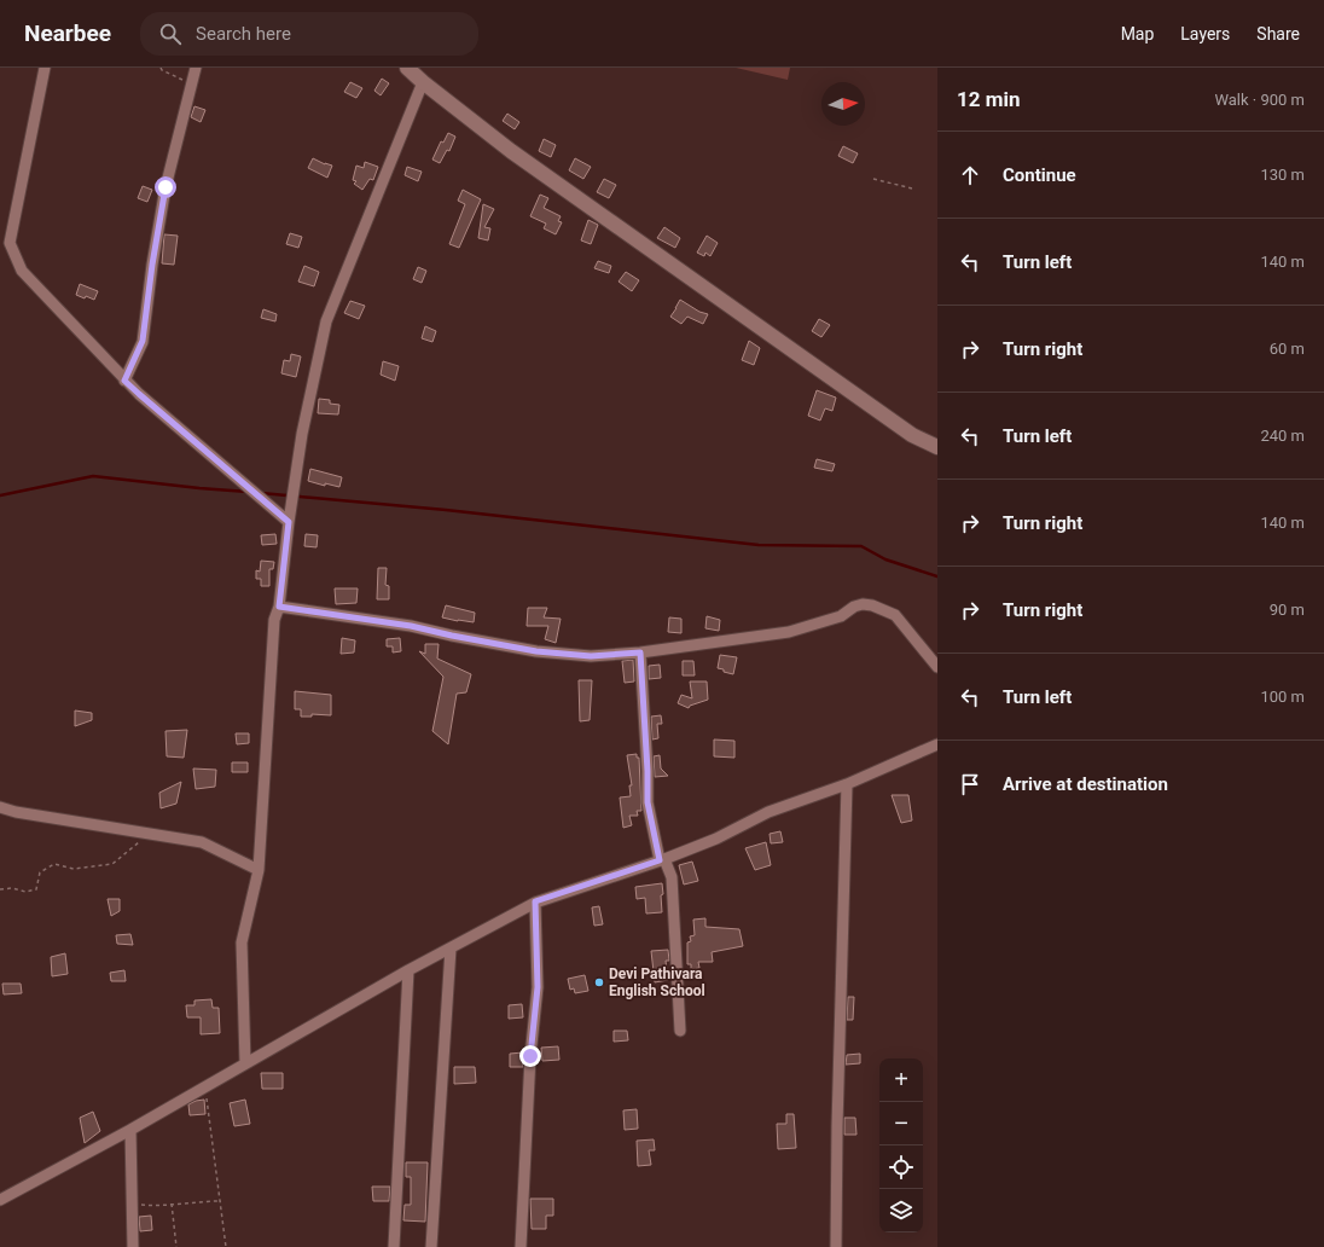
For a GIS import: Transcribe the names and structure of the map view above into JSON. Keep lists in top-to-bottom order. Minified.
{"places":["Devi Pathivara English School"],"north":"right","page":{"header":"Nearbee","search":"Search here","nav":["Map","Layers","Share"],"heading":["12 min","Walk · 900 m"],"list":[["Continue","130 m"],["Turn left","140 m"],["Turn right","60 m"],["Turn left","240 m"],["Turn right","140 m"],["Turn right","90 m"],["Turn left","100 m"],"Arrive at destination"],"map_buttons":["+","−"]}}
